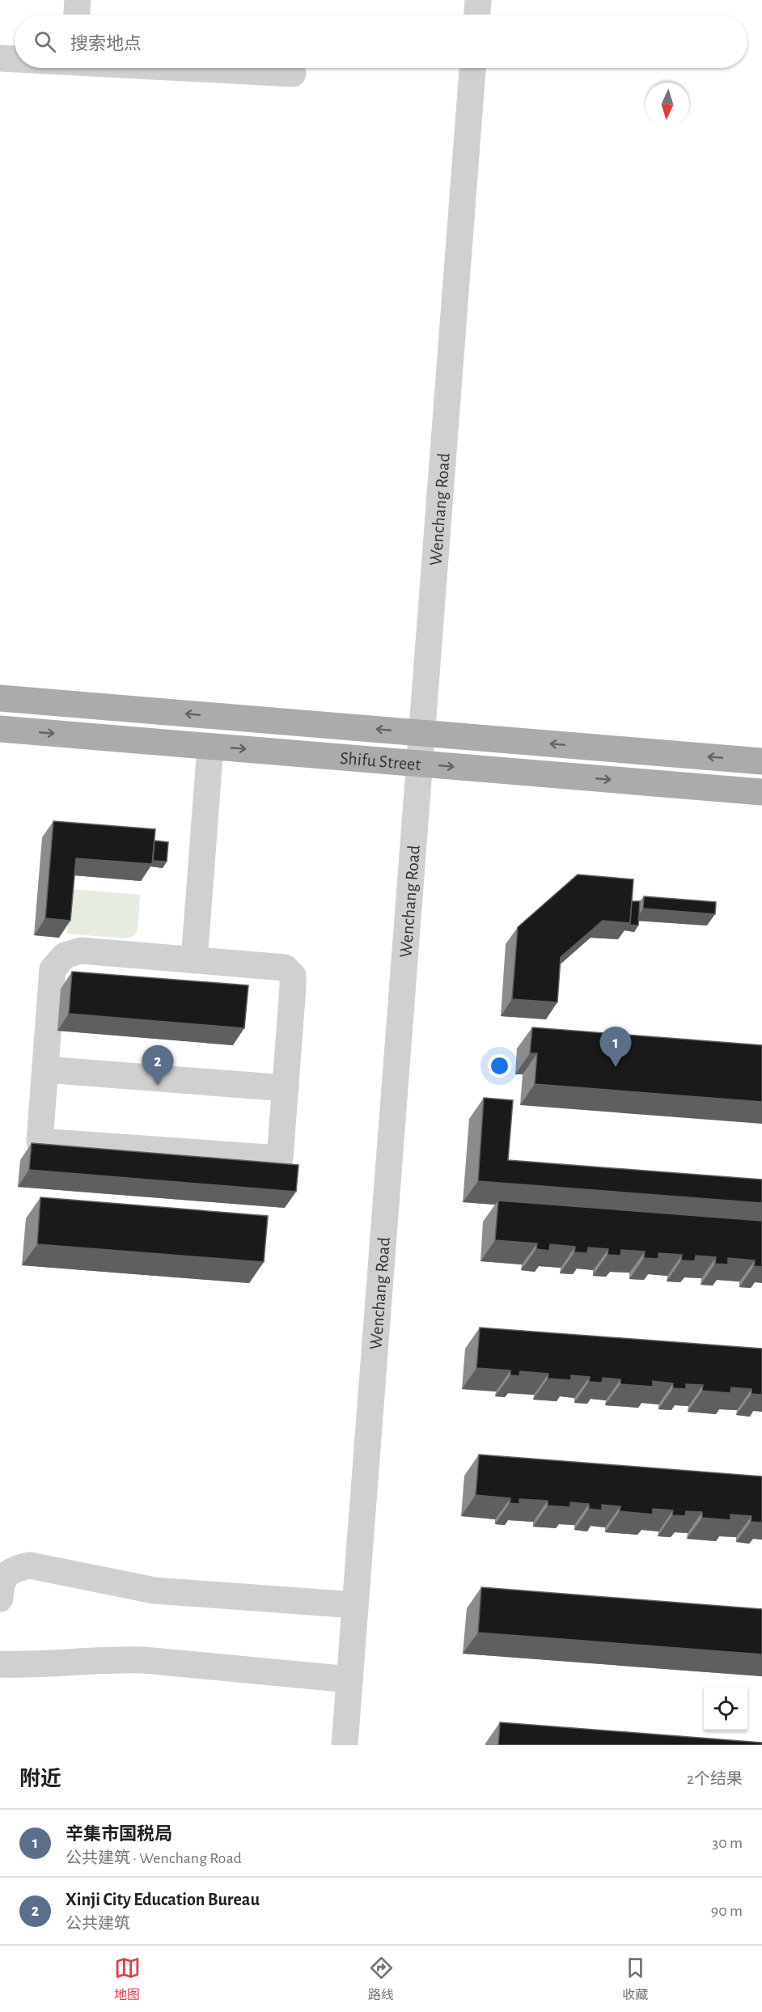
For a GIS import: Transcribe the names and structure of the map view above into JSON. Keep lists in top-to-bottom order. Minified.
{"streets":{"main road":["Shifu Street"],"street":["Wenchang Road"]},"crossings":[["Wenchang Road","Shifu Street"]],"north":"bottom","page":{"search":"搜索地点","pins":["1","2"],"heading":["附近","2个结果"],"list":[{"mark":"1","name":"辛集市国税局","note":"公共建筑 · Wenchang Road","value":"30 m"},{"mark":"2","name":"Xinji City Education Bureau","note":"公共建筑","value":"90 m"}],"nav":["地图","路线","收藏"]}}
